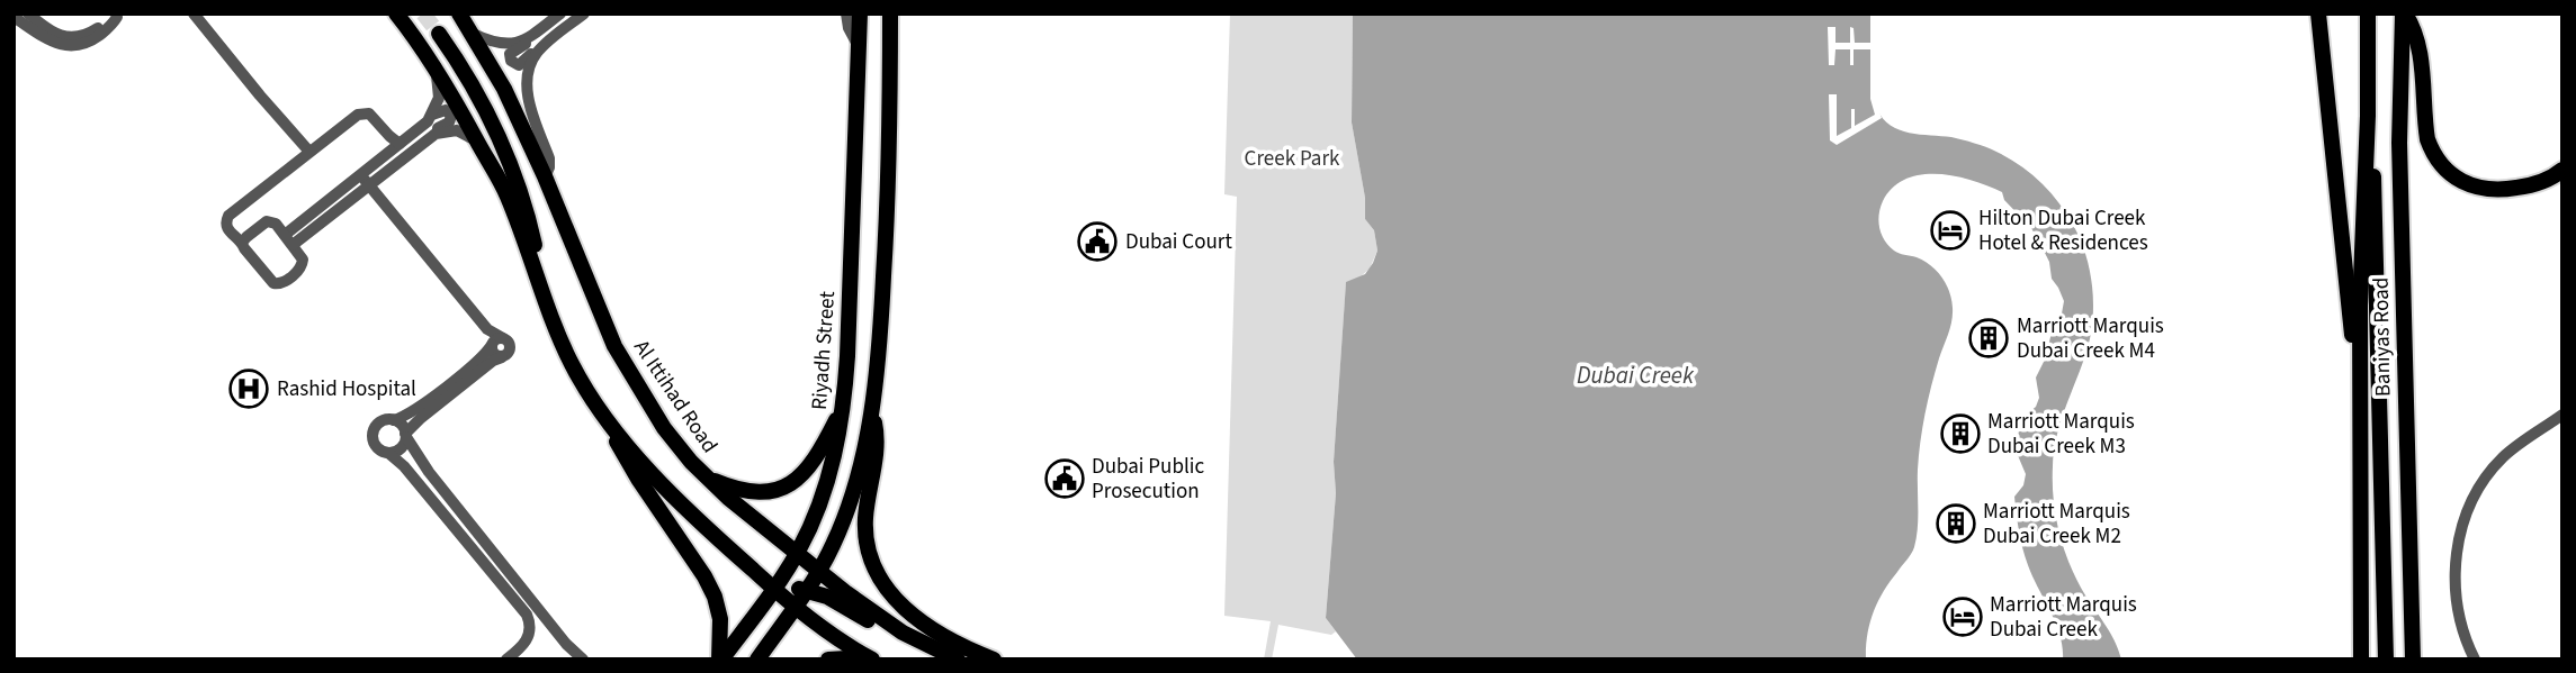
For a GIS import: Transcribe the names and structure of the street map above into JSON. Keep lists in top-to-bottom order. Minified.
{"streets":{"main road":["Baniyas Road","Riyadh Street","Al Ittihad Road"]},"crossings":[["Riyadh Street","Al Ittihad Road"]],"water":["Dubai Creek"],"parks":["Creek Park"],"places":{"hotel":["Hilton Dubai Creek Hotel & Residences","Marriott Marquis Dubai Creek"],"public building":["Dubai Court","Dubai Public Prosecution"],"building":["Marriott Marquis Dubai Creek M4","Marriott Marquis Dubai Creek M3","Marriott Marquis Dubai Creek M2"],"hospital":["Rashid Hospital"]}}
